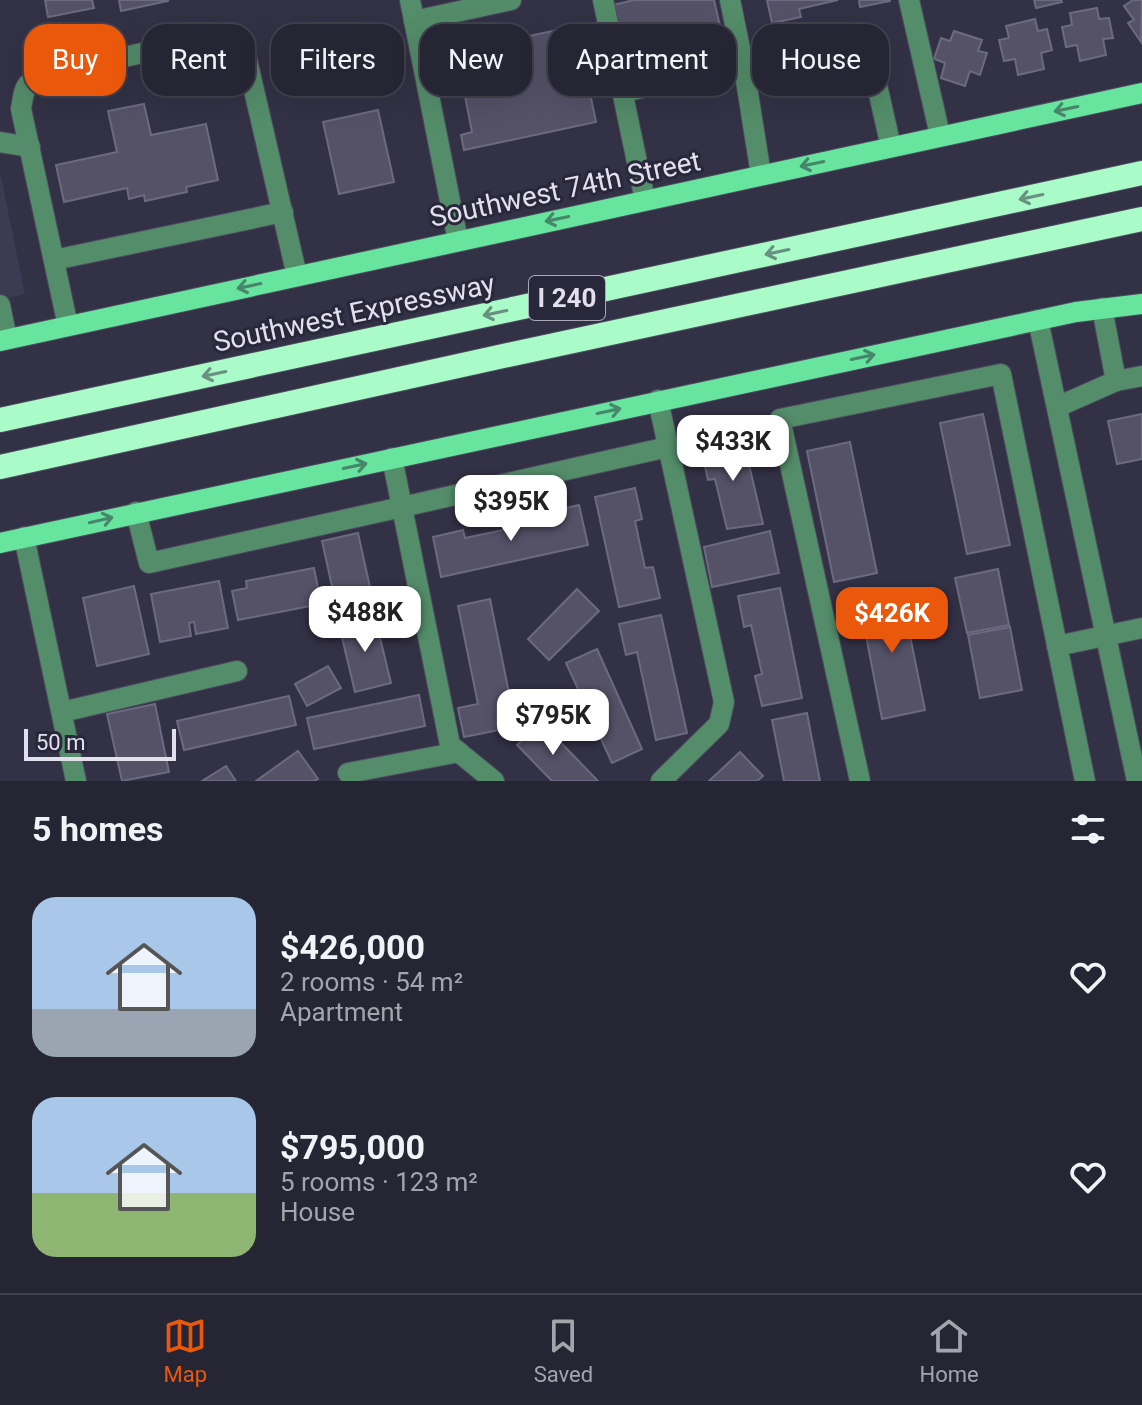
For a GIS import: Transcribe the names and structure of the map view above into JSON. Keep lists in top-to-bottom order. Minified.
{"streets":{"highway":["I 240","Southwest Expressway"],"main road":["Southwest 74th Street"]},"one_way":["Southwest 74th Street"],"scale_bar":"50 m","page":{"chip":["Buy","Rent","Filters","New","Apartment","House"],"price":["$433K","$395K","$488K","$426K","$795K"],"scale":"50 m","heading":"5 homes","list":[{"name":"$426,000","note":"2 rooms · 54 m² · Apartment"},{"name":"$795,000","note":"5 rooms · 123 m² · House"}],"tabs":["Map","Saved","Home"]}}
